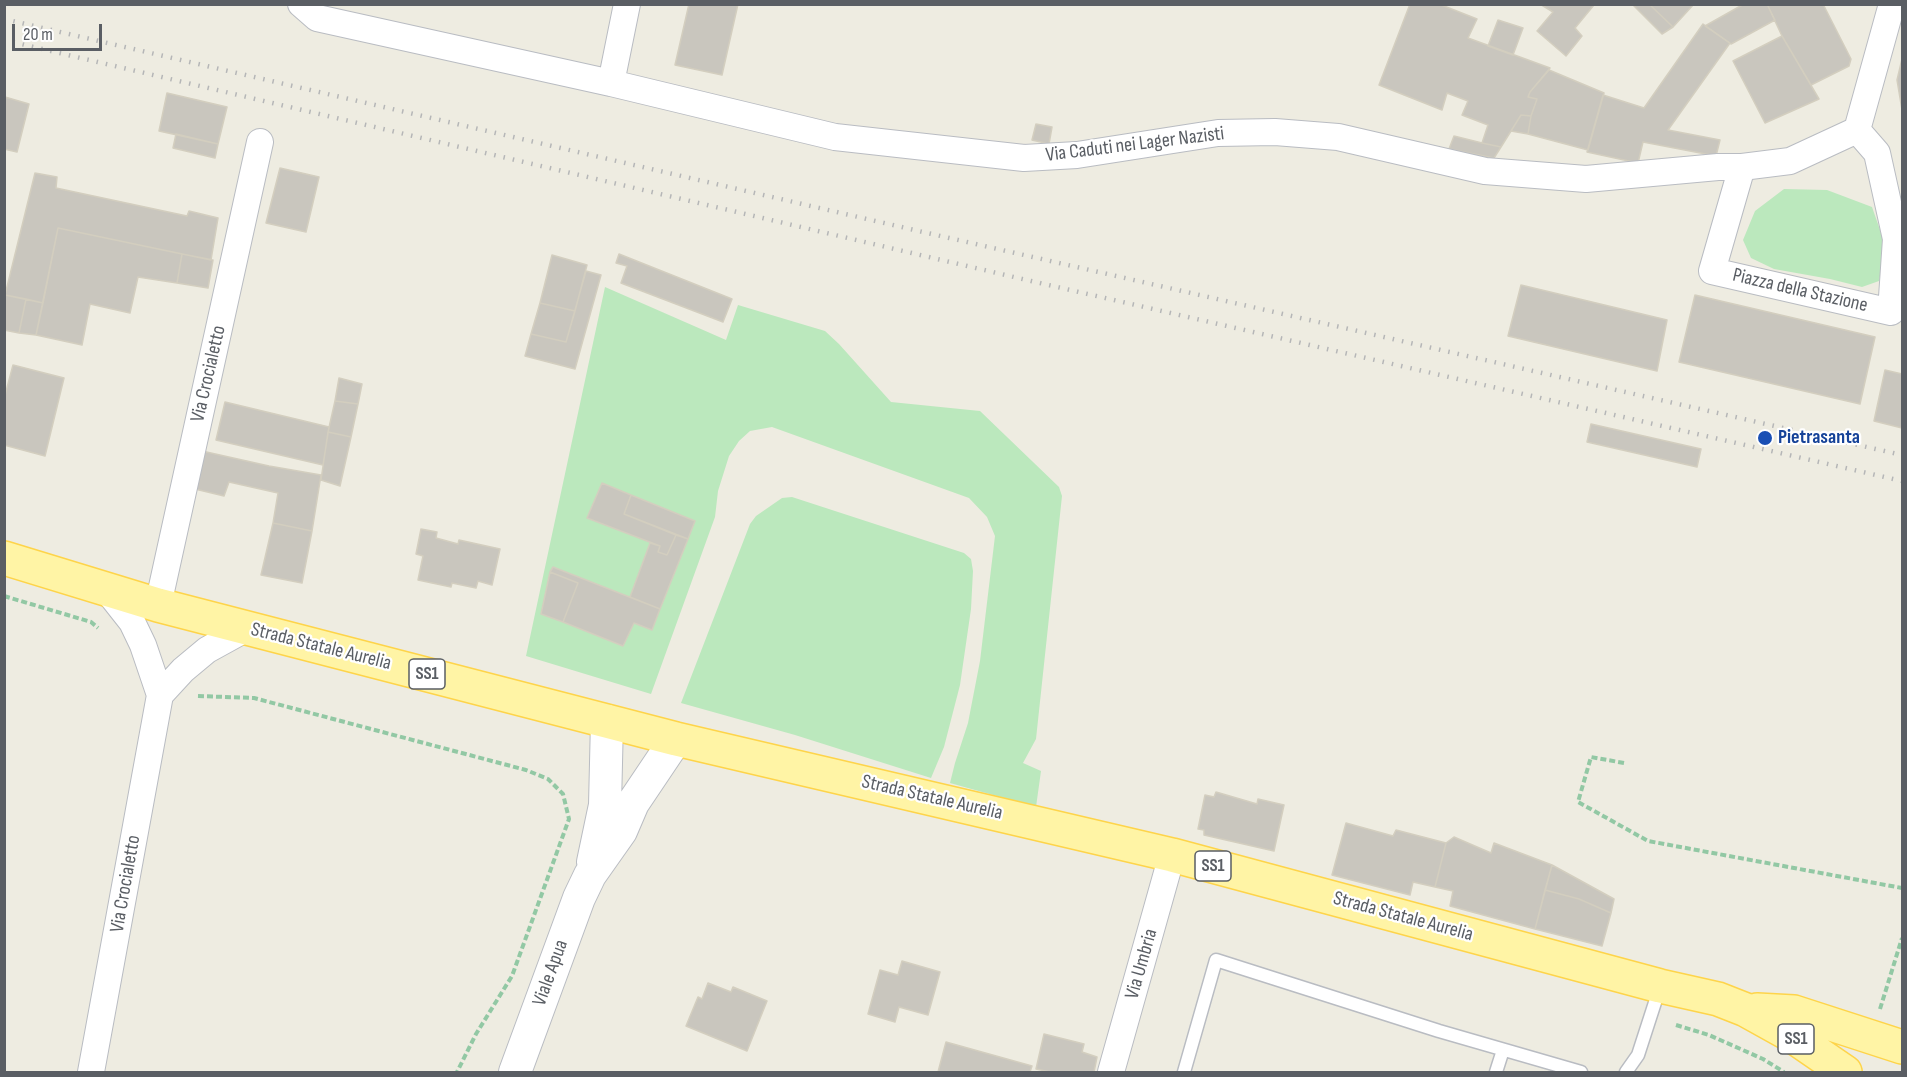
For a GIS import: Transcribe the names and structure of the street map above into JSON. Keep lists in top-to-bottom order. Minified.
{"streets":{"main road":["Strada Statale Aurelia","SS1"],"street":["Via Caduti nei Lager Nazisti","Piazza della Stazione","Via Crocialetto","Via Umbria","Viale Apua"]},"crossings":[["Via Caduti nei Lager Nazisti","Piazza della Stazione"],["Via Crocialetto","Strada Statale Aurelia"],["Strada Statale Aurelia","Via Umbria"],["Strada Statale Aurelia","Viale Apua"]],"places":["Pietrasanta"],"scale_bar":"20 m"}
